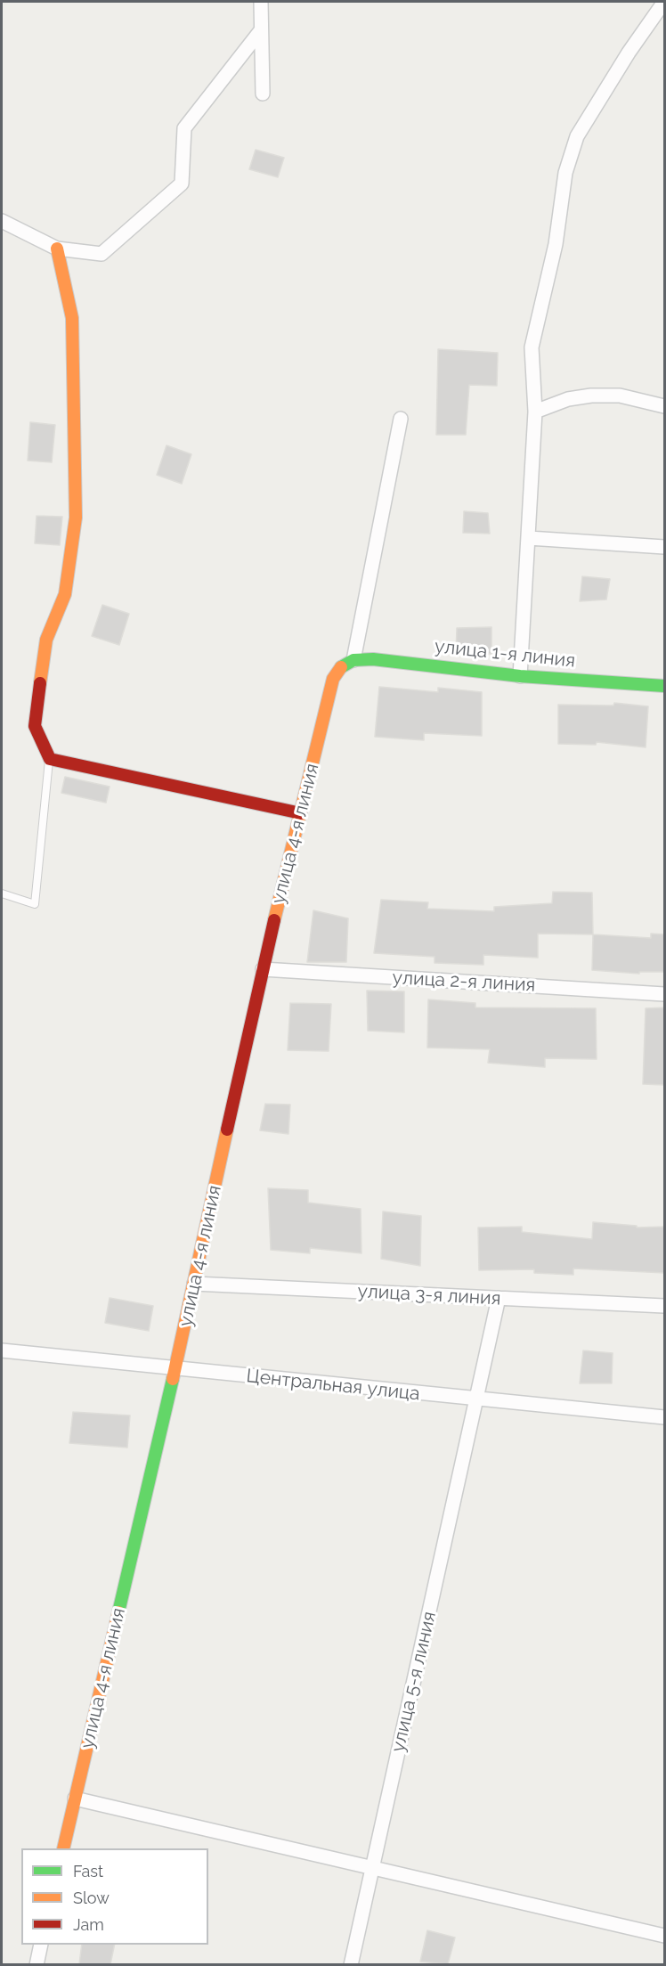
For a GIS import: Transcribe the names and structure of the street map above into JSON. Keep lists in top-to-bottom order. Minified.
{"streets":{"street":["улица 1-я линия","улица 4-я линия","улица 2-я линия","улица 3-я линия","Центральная улица","улица 5-я линия"]},"crossings":[["улица 1-я линия","улица 4-я линия"],["улица 4-я линия","улица 2-я линия"],["улица 4-я линия","улица 3-я линия"],["улица 4-я линия","Центральная улица"],["улица 3-я линия","улица 5-я линия"],["Центральная улица","улица 5-я линия"]],"legend":["Fast","Slow","Jam"]}
